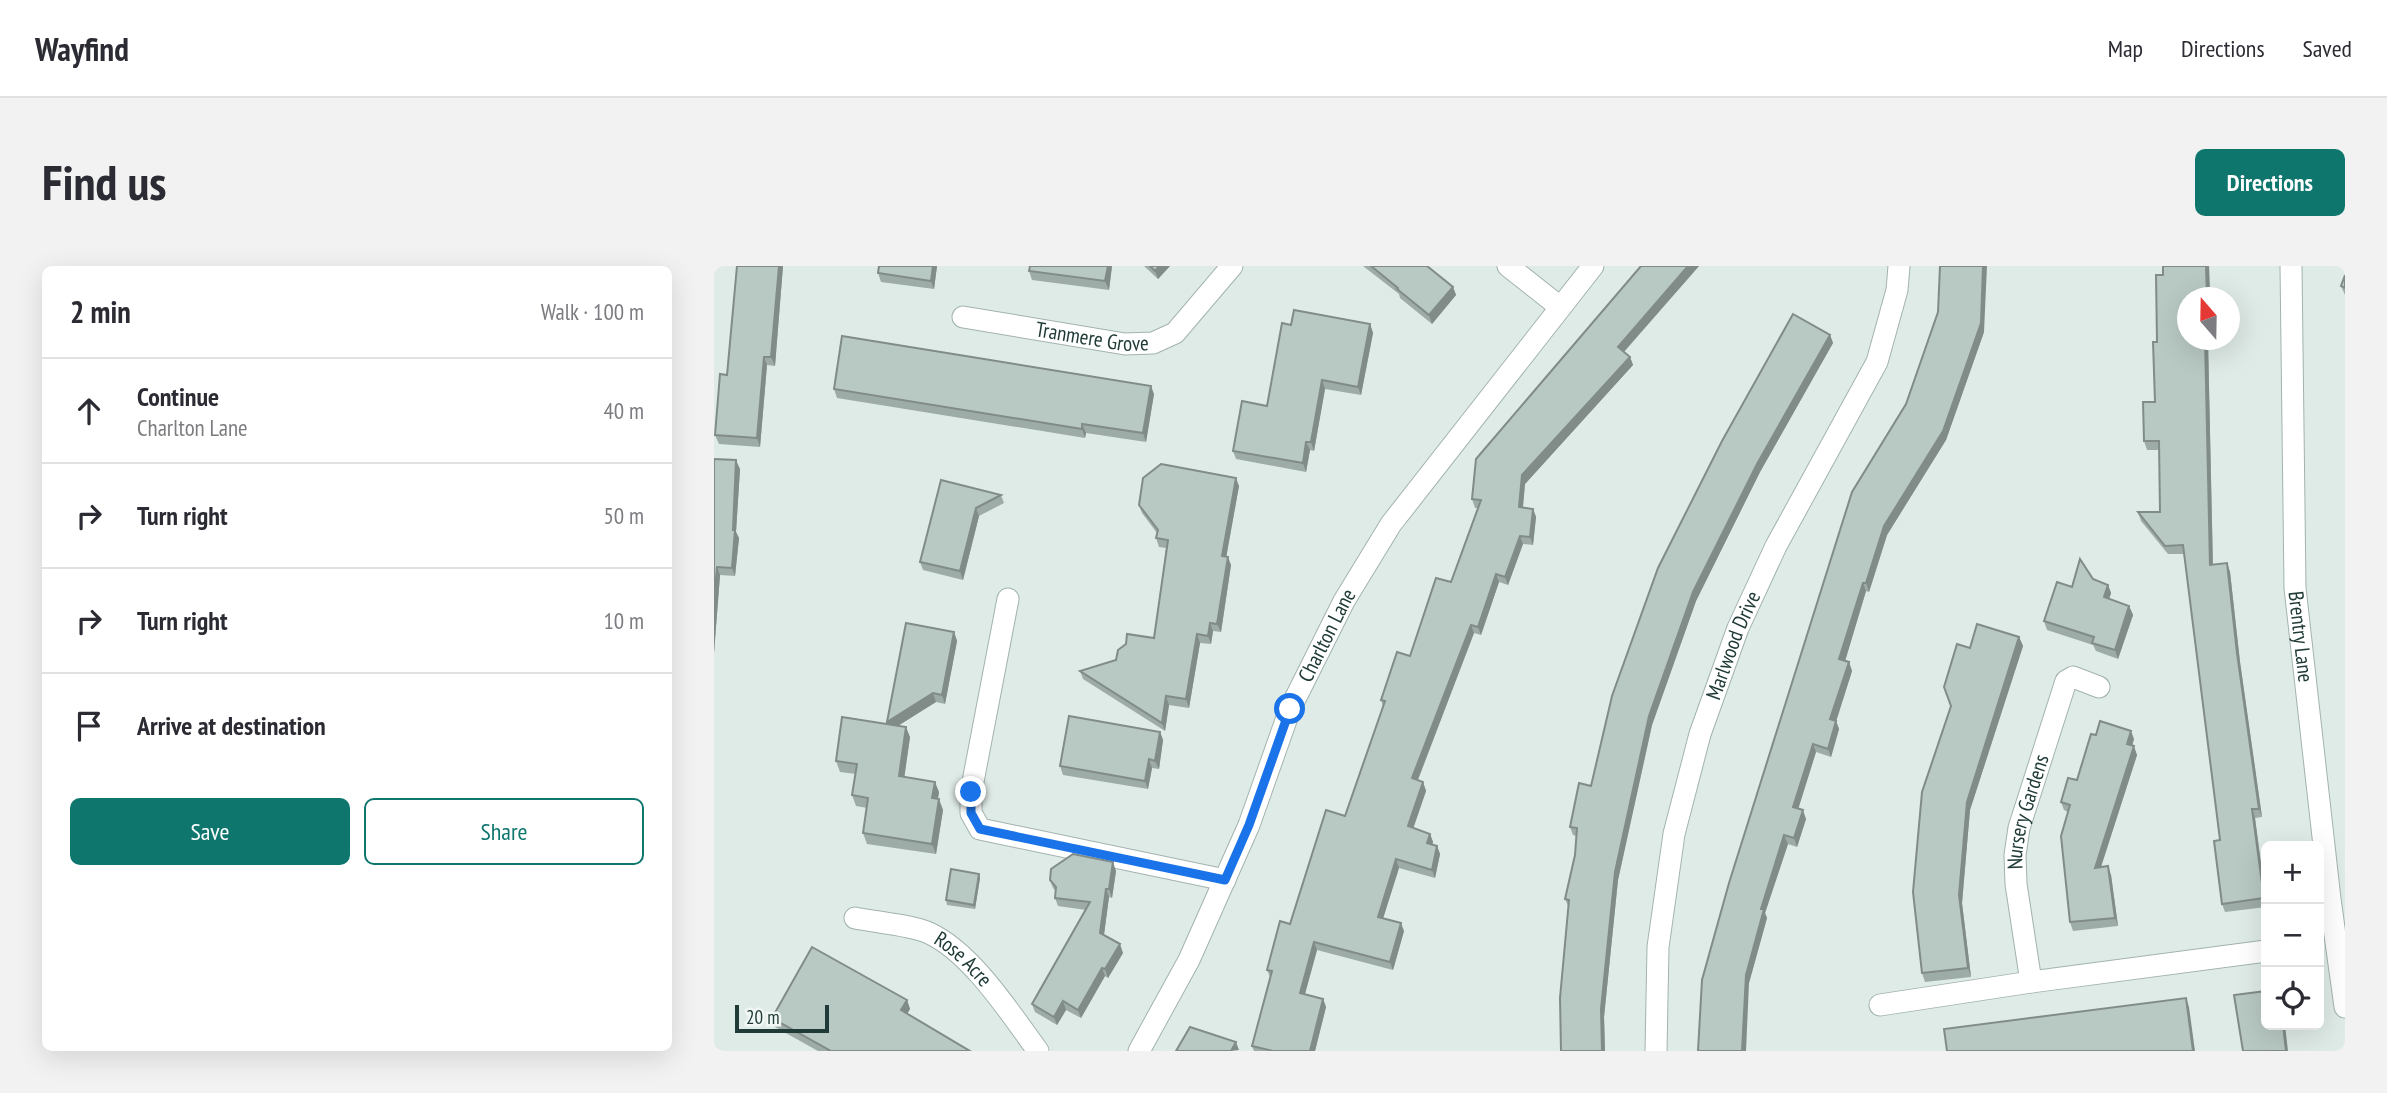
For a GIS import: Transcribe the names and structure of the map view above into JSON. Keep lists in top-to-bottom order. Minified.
{"streets":{"street":["Tranmere Grove","Charlton Lane","Brentry Lane","Marlwood Drive","Nursery Gardens","Rose Acre"]},"scale_bar":"20 m","north":"top","page":{"header":"Wayfind","nav":["Map","Directions","Saved"],"buttons":["Directions",["Save","Share"]],"title":"Find us","heading":["2 min","Walk · 100 m"],"list":[["Continue","Charlton Lane","40 m"],["Turn right","50 m"],["Turn right","10 m"],"Arrive at destination"],"map_buttons":["+","−"],"scale":"20 m"}}
